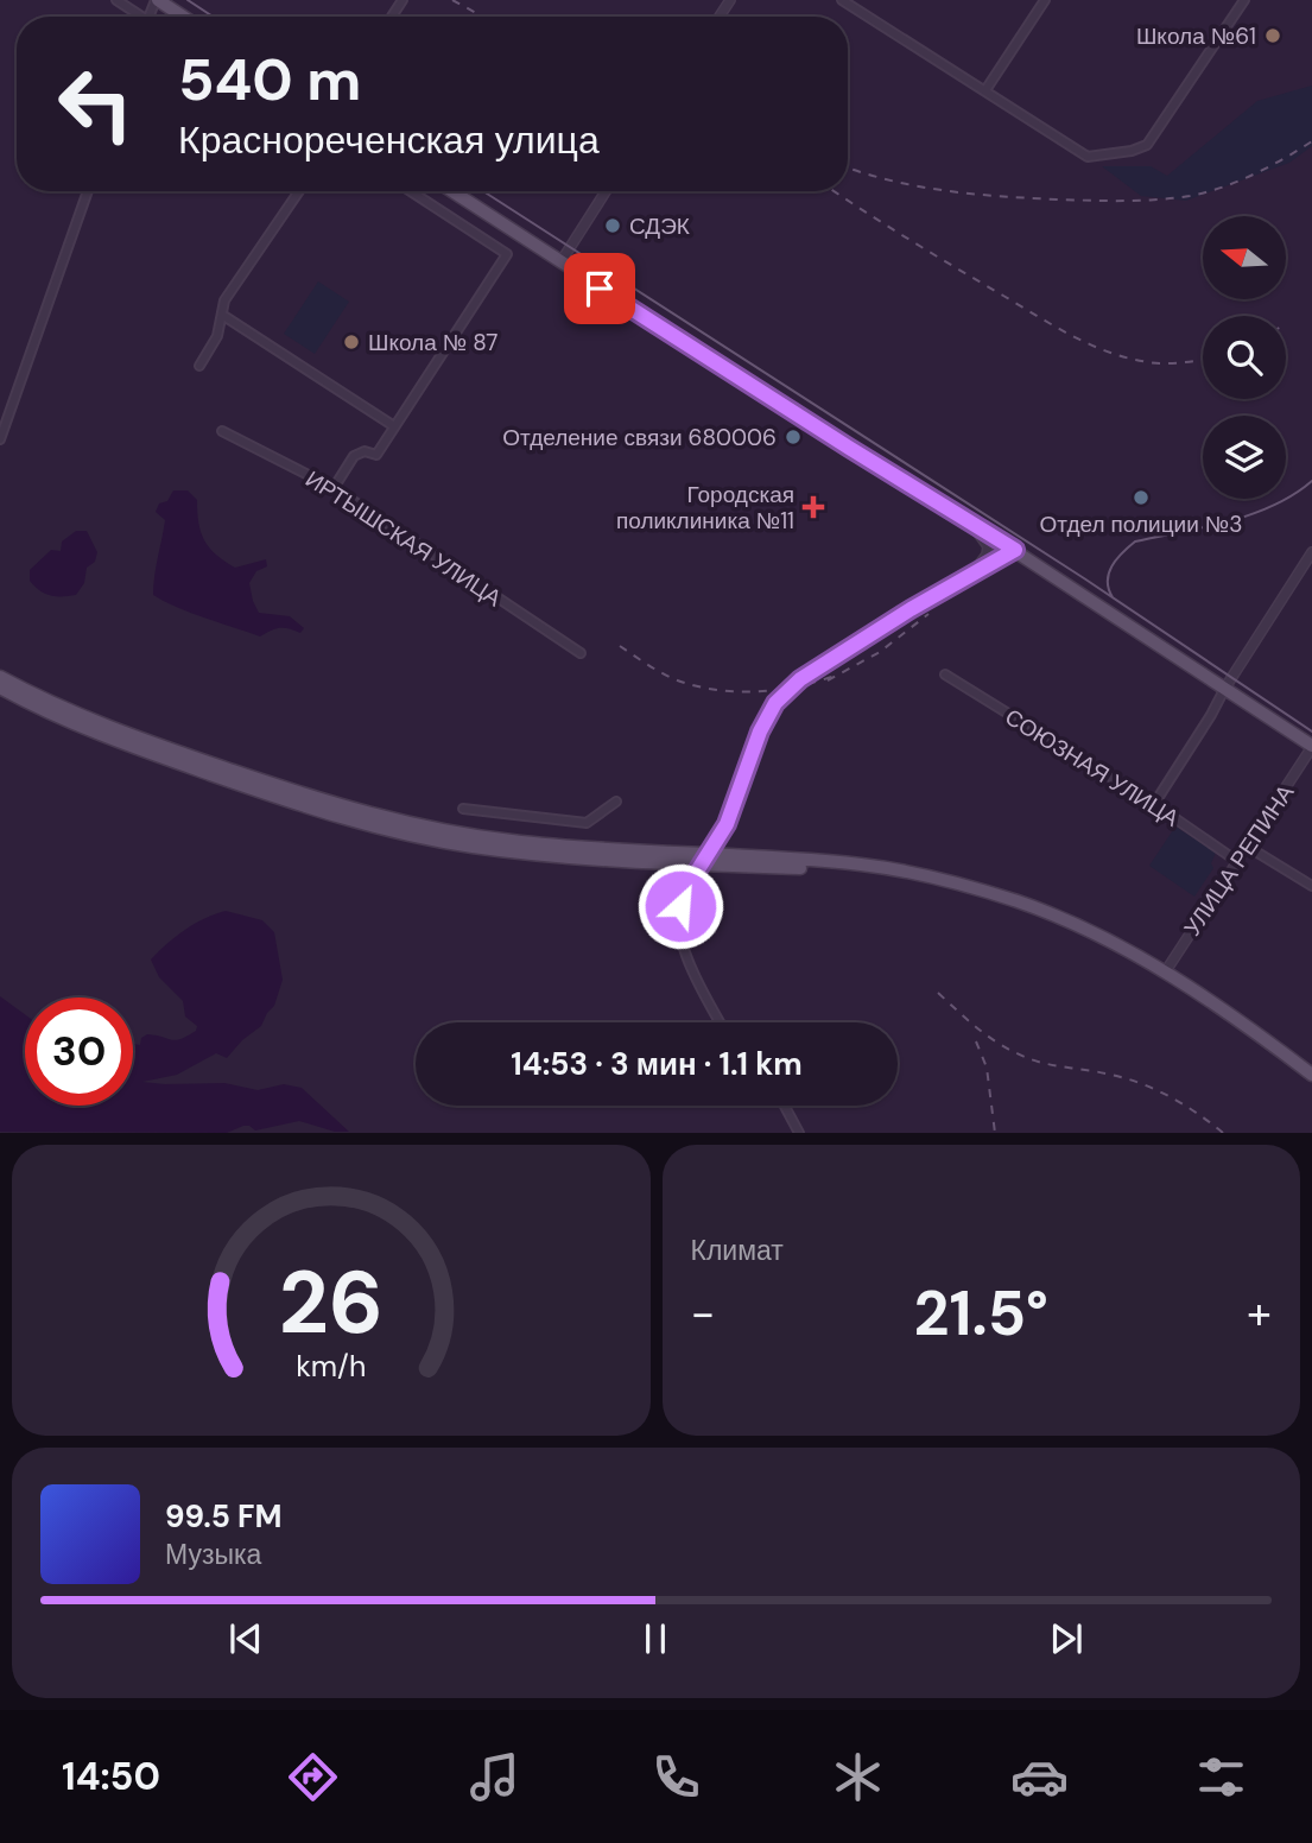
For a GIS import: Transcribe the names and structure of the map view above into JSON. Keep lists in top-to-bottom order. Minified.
{"streets":{"street":["ИРТЫШСКАЯ УЛИЦА","СОЮЗНАЯ УЛИЦА","УЛИЦА РЕПИНА"]},"crossings":[["СОЮЗНАЯ УЛИЦА","УЛИЦА РЕПИНА"]],"places":{"other":["Школа №61","СДЭК","Школа № 87","Отделение связи 680006","Отдел полиции №3"],"health":["Городская поликлиника №11"]},"north":"left","page":{"turn":["540 m","Краснореченская улица"],"limit":"30","trip":"14:53 · 3 мин · 1.1 km","tile":"Климат","heat":["−","21.5°","+"],"song":["99.5 FM","Музыка"],"tabs":"14:50","gauge":["26","km/h"]}}
